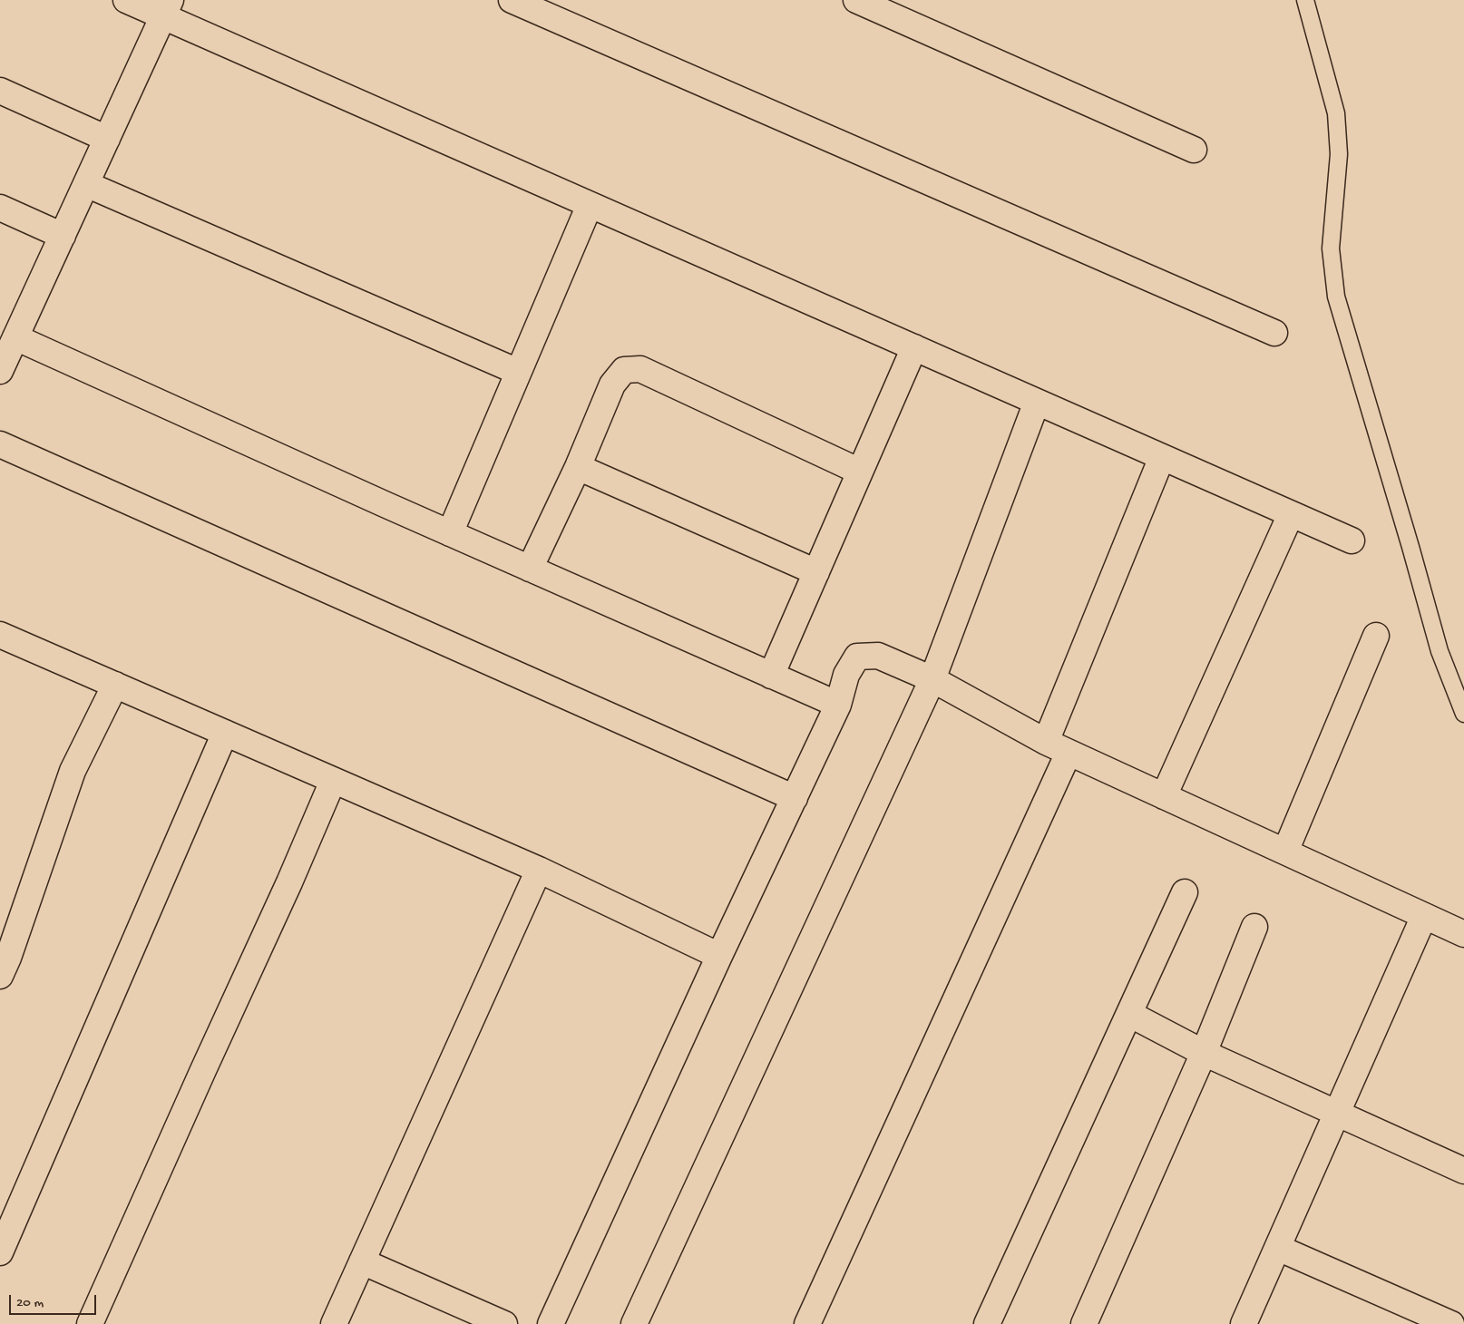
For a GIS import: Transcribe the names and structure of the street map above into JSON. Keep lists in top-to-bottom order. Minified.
{"scale_bar":"20 m"}
